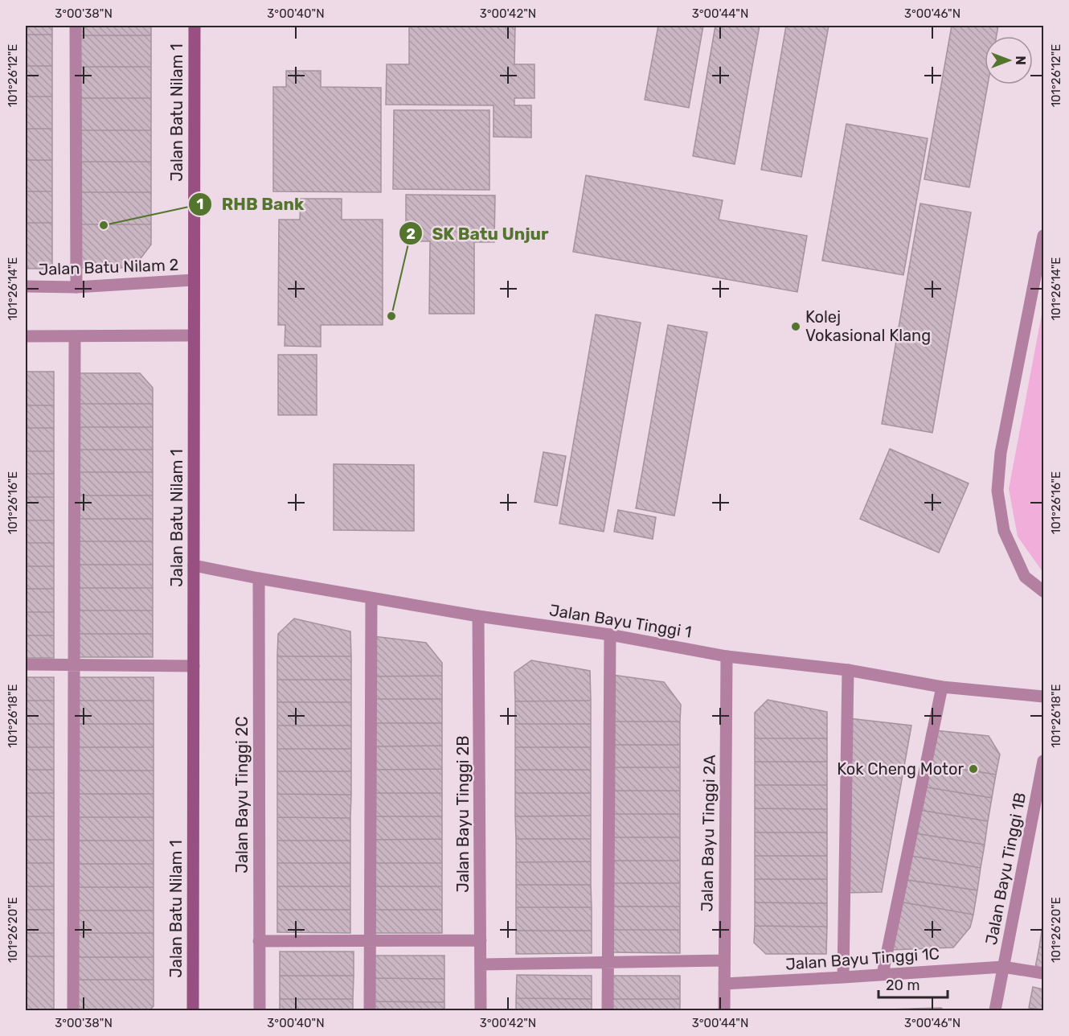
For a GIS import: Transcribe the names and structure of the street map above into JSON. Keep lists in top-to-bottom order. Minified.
{"streets":{"main road":["Jalan Batu Nilam 1"],"street":["Jalan Batu Nilam 2","Jalan Bayu Tinggi 1","Jalan Bayu Tinggi 2C","Jalan Bayu Tinggi 2B","Jalan Bayu Tinggi 2A","Jalan Bayu Tinggi 1B","Jalan Bayu Tinggi 1C"]},"crossings":[["Jalan Batu Nilam 1","Jalan Batu Nilam 2"],["Jalan Batu Nilam 1","Jalan Bayu Tinggi 1"],["Jalan Bayu Tinggi 1","Jalan Bayu Tinggi 2C"],["Jalan Bayu Tinggi 1","Jalan Bayu Tinggi 2B"],["Jalan Bayu Tinggi 1","Jalan Bayu Tinggi 2A"],["Jalan Bayu Tinggi 2A","Jalan Bayu Tinggi 1C"],["Jalan Bayu Tinggi 1B","Jalan Bayu Tinggi 1C"]],"places":["RHB Bank","SK Batu Unjur","Kolej Vokasional Klang","Kok Cheng Motor"],"scale_bar":"20 m","north":"right","coordinates":["3°00'38\"N","3°00'40\"N","3°00'42\"N","3°00'44\"N","3°00'46\"N","101°26'12\"E","101°26'14\"E","101°26'16\"E","101°26'18\"E","101°26'20\"E"]}
